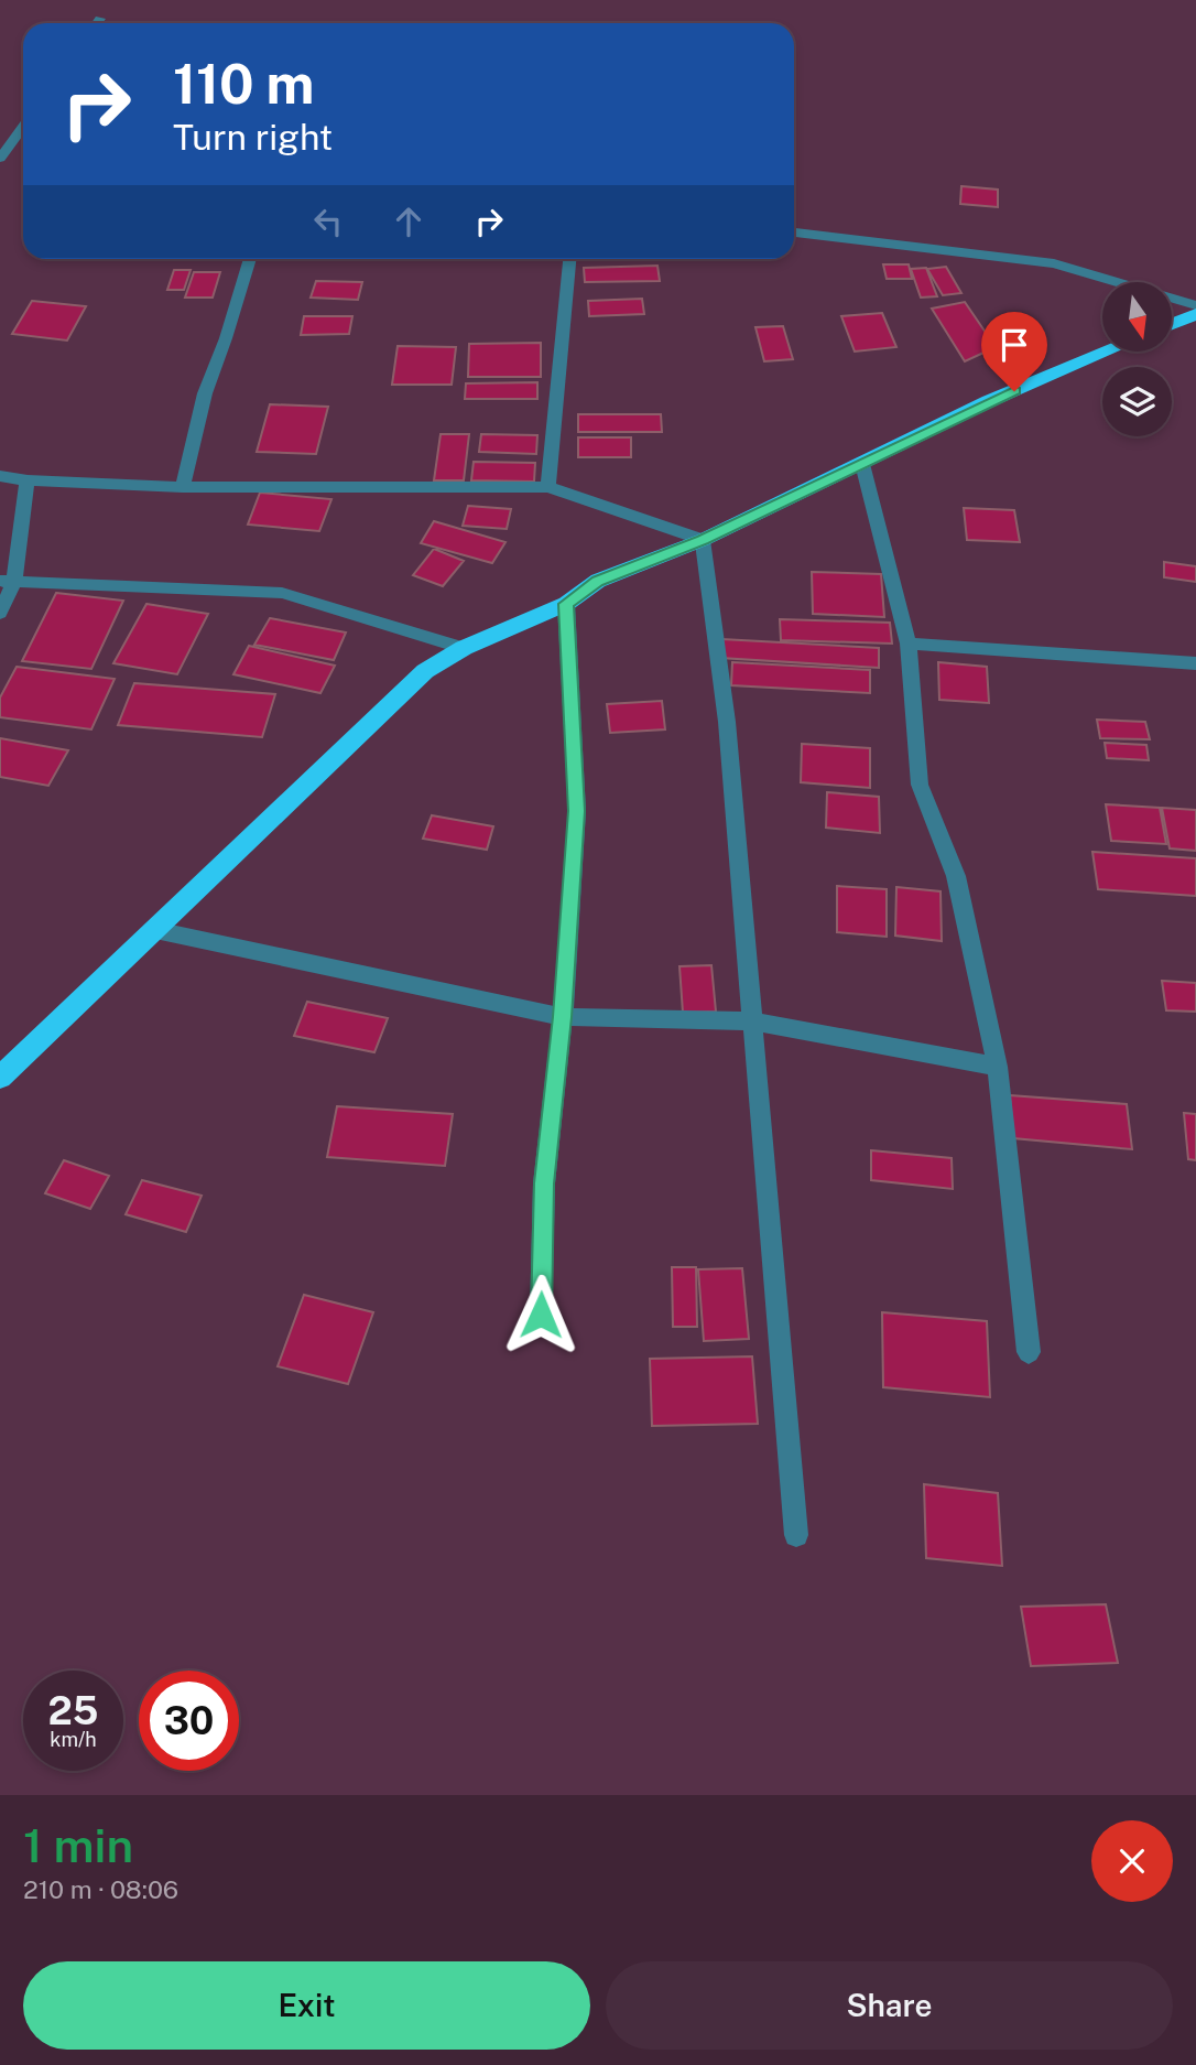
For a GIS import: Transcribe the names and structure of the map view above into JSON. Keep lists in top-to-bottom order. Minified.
{"north":"bottom","page":{"turn":["110 m","Turn right"],"speed":"25 km/h","limit":"30","heading":["1 min","210 m · 08:06"],"buttons":["Exit","Share"]}}
